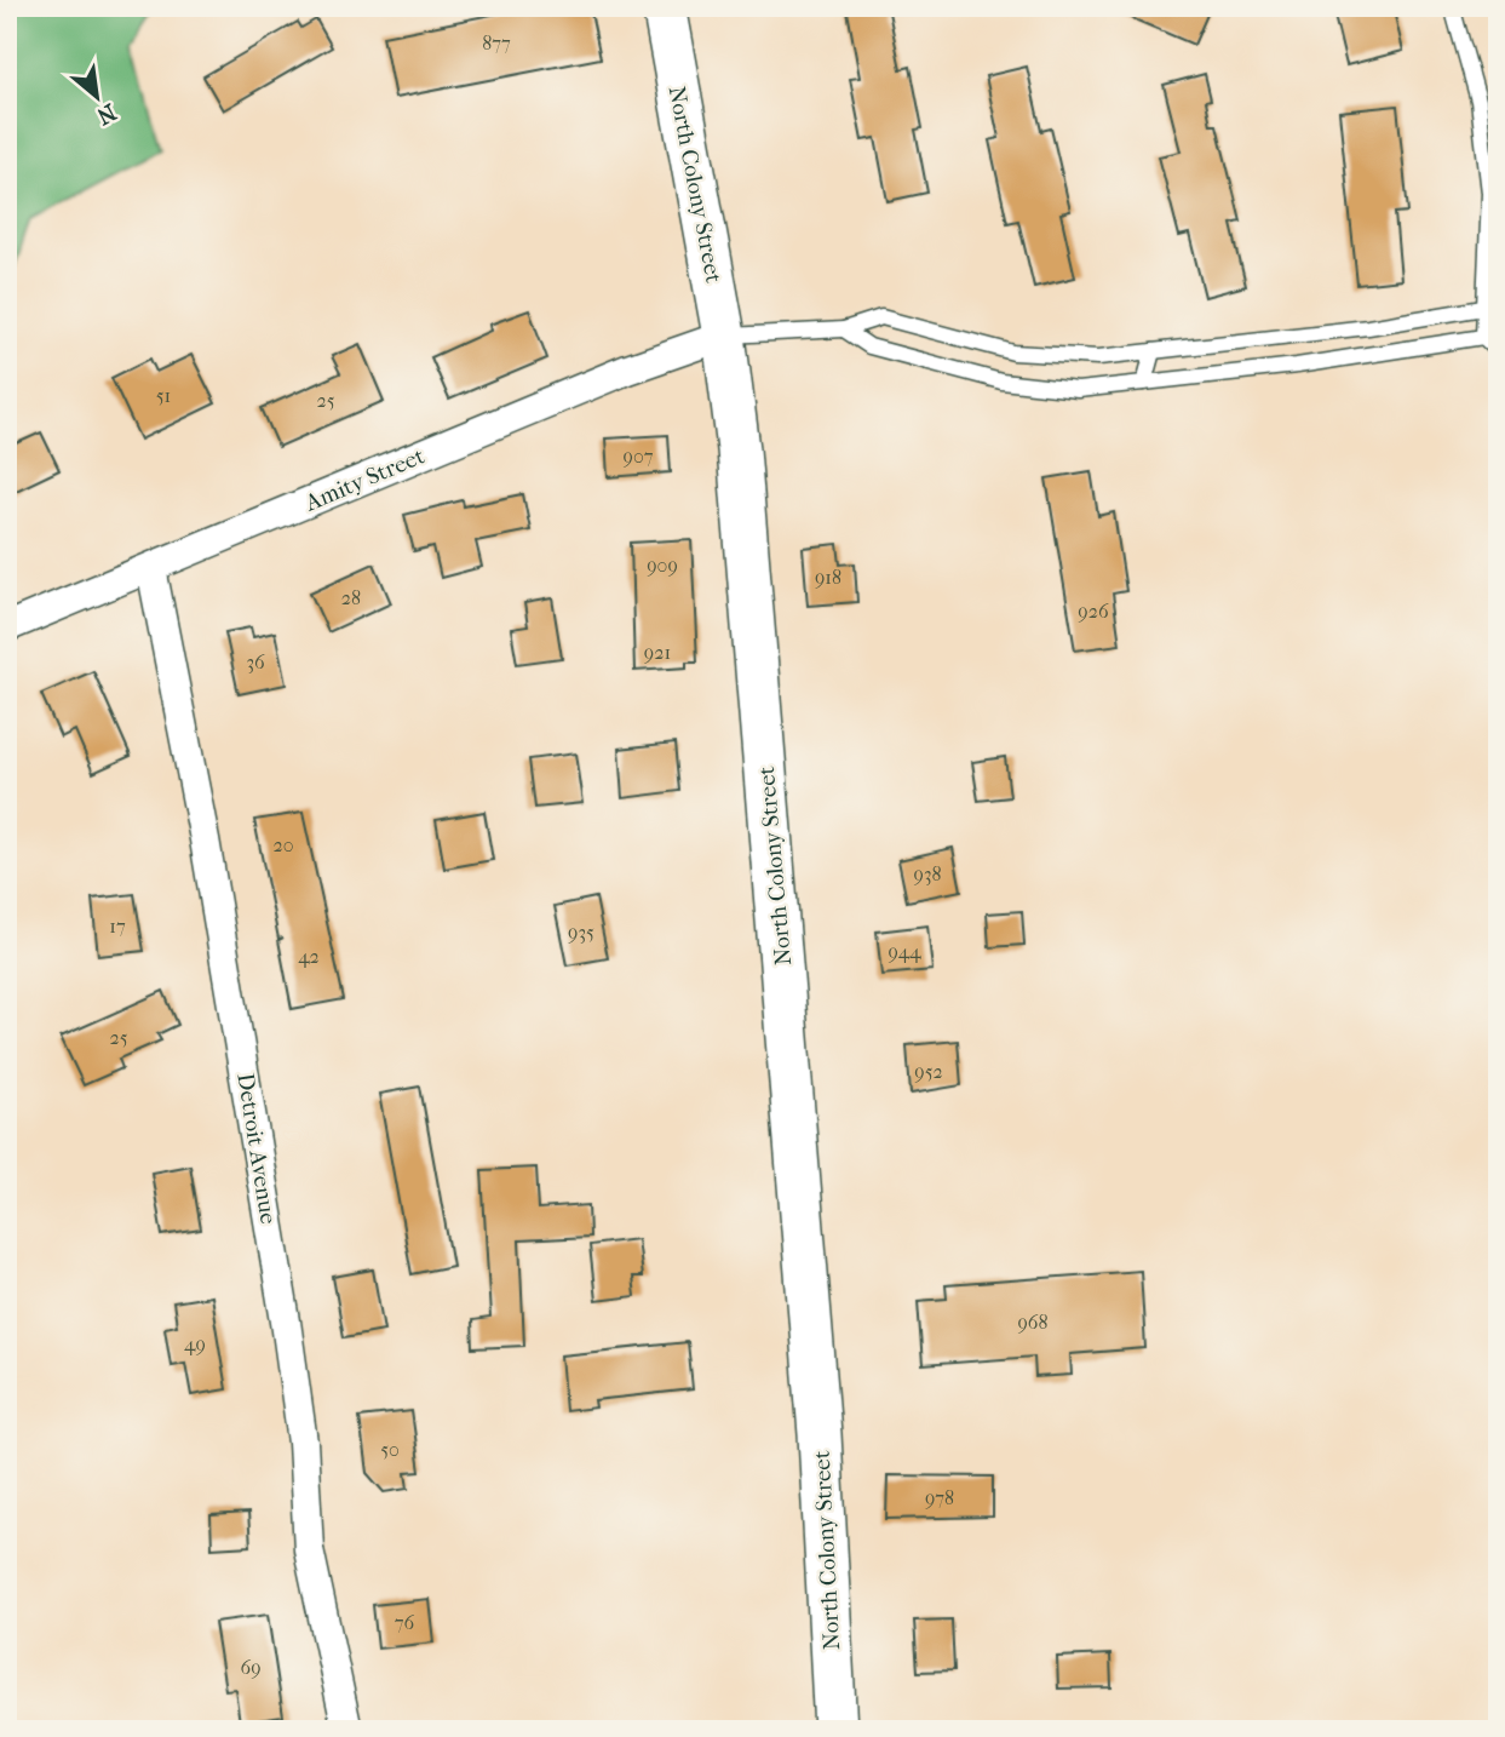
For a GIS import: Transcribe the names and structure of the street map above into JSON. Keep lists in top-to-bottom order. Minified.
{"streets":{"main road":["North Colony Street"],"street":["Amity Street","Detroit Avenue"]},"crossings":[["North Colony Street","Amity Street"],["Amity Street","Detroit Avenue"]],"house_numbers":["877","51","25","907","909","918","28","926","921","36","20","938","17","935","944","42","25","952","968","49","50","978","76","69"],"north":"bottom right"}
